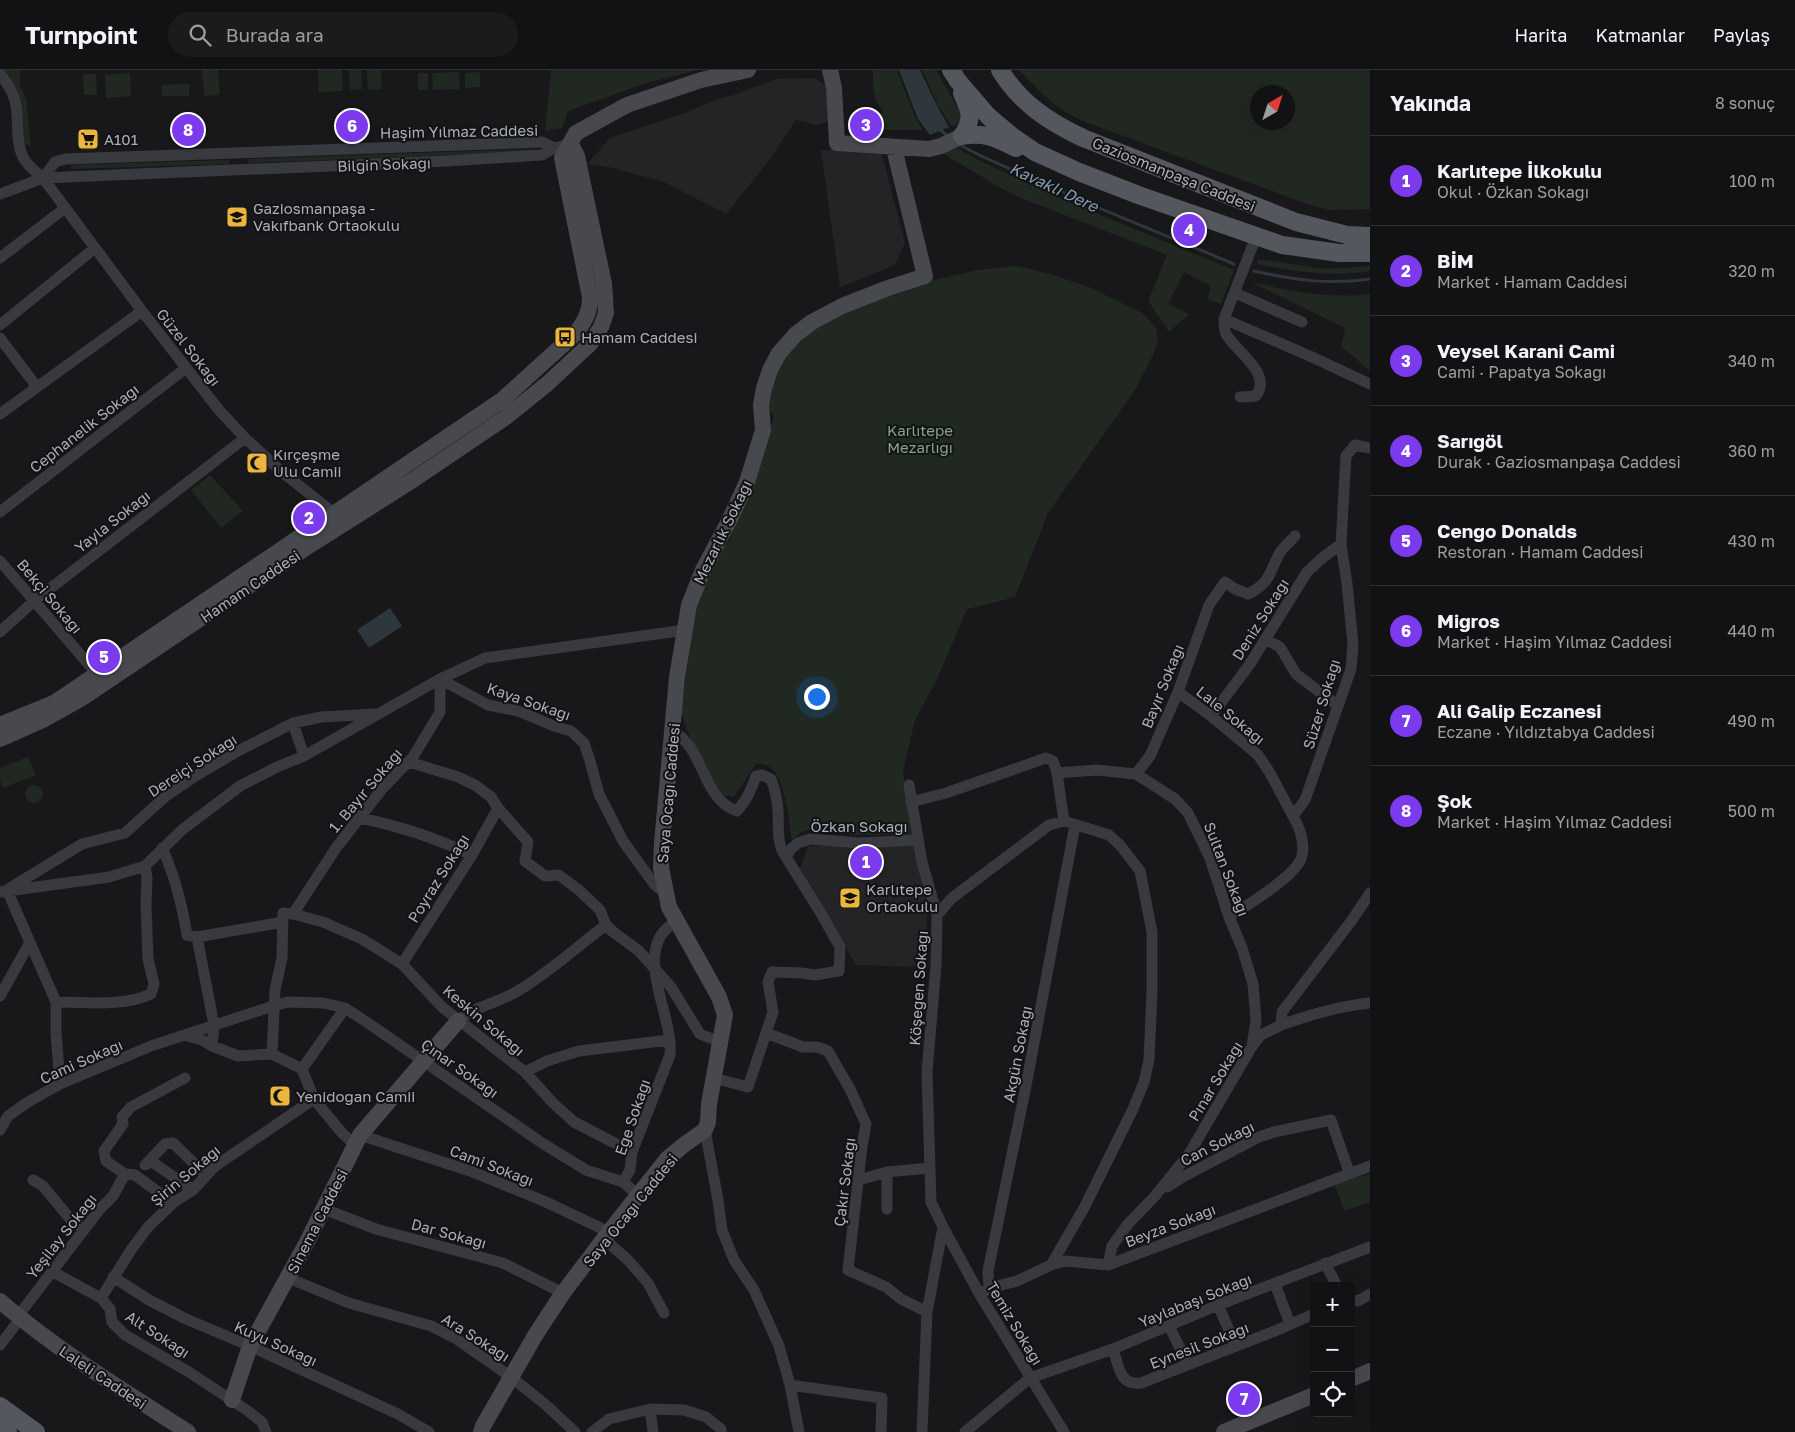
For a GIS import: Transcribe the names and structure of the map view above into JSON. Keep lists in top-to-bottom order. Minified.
{"streets":{"main road":["Gaziosmanpaşa Caddesi"],"street":["Haşim Yılmaz Caddesi","Bilgin Sokağı","Güzel Sokağı","Cephanelik Sokağı","Yayla Sokağı","Mezarlık Sokağı","Hamam Caddesi","Bekçi Sokağı","Deniz Sokağı","Bayır Sokağı","Kaya Sokağı","Süzer Sokağı","Lale Sokağı","Dereiçi Sokağı","1. Bayır Sokağı","Saya Ocağı Caddesi","Özkan Sokağı","Sultan Sokağı","Poyraz Sokağı","Köşegen Sokağı","Keskin Sokağı","Akgün Sokağı","Cami Sokağı","Çınar Sokağı","Pınar Sokağı","Ege Sokağı","Can Sokağı","Şirin Sokağı","Çakır Sokağı","Sinema Caddesi","Beyza Sokağı","Dar Sokağı","Yeşilay Sokağı","Yaylabaşı Sokağı","Temiz Sokağı","Alt Sokağı","Ara Sokağı","Kuyu Sokağı","Eynesil Sokağı","Laleli Caddesi"]},"crossings":[["Haşim Yılmaz Caddesi","Bilgin Sokağı"],["Haşim Yılmaz Caddesi","Güzel Sokağı"],["Bilgin Sokağı","Güzel Sokağı"],["Bilgin Sokağı","Hamam Caddesi"],["Güzel Sokağı","Cephanelik Sokağı"],["Güzel Sokağı","Yayla Sokağı"],["Güzel Sokağı","Hamam Caddesi"],["Yayla Sokağı","Bekçi Sokağı"],["Mezarlık Sokağı","Saya Ocağı Caddesi"],["Hamam Caddesi","Bekçi Sokağı"],["Deniz Sokağı","Süzer Sokağı"],["Deniz Sokağı","Lale Sokağı"],["Bayır Sokağı","Lale Sokağı"],["Bayır Sokağı","Sultan Sokağı"],["Kaya Sokağı","1. Bayır Sokağı"],["Kaya Sokağı","Saya Ocağı Caddesi"],["Süzer Sokağı","Lale Sokağı"],["1. Bayır Sokağı","Keskin Sokağı"],["Saya Ocağı Caddesi","Cami Sokağı"],["Saya Ocağı Caddesi","Ege Sokağı"],["Saya Ocağı Caddesi","Dar Sokağı"],["Saya Ocağı Caddesi","Ara Sokağı"],["Sultan Sokağı","Akgün Sokağı"],["Sultan Sokağı","Pınar Sokağı"],["Poyraz Sokağı","Keskin Sokağı"],["Köşegen Sokağı","Akgün Sokağı"],["Köşegen Sokağı","Temiz Sokağı"],["Keskin Sokağı","Ege Sokağı"],["Keskin Sokağı","Sinema Caddesi"],["Akgün Sokağı","Beyza Sokağı"],["Akgün Sokağı","Temiz Sokağı"],["Cami Sokağı","Çınar Sokağı"],["Cami Sokağı","Şirin Sokağı"],["Cami Sokağı","Sinema Caddesi"],["Çınar Sokağı","Ege Sokağı"],["Çınar Sokağı","Sinema Caddesi"],["Pınar Sokağı","Can Sokağı"],["Pınar Sokağı","Beyza Sokağı"],["Can Sokağı","Beyza Sokağı"],["Şirin Sokağı","Yeşilay Sokağı"],["Şirin Sokağı","Alt Sokağı"],["Şirin Sokağı","Kuyu Sokağı"],["Sinema Caddesi","Dar Sokağı"],["Sinema Caddesi","Alt Sokağı"],["Sinema Caddesi","Ara Sokağı"],["Sinema Caddesi","Kuyu Sokağı"],["Beyza Sokağı","Temiz Sokağı"],["Yeşilay Sokağı","Laleli Caddesi"],["Yaylabaşı Sokağı","Temiz Sokağı"],["Yaylabaşı Sokağı","Eynesil Sokağı"]],"water":["Kavaklı Dere"],"parks":["Karlıtepe Mezarlığı"],"places":{"supermarket":["A101"],"school or university":["Gaziosmanpaşa - Vakıfbank Ortaokulu","Karlıtepe Ortaokulu"],"bus stop":["Hamam Caddesi"],"mosque":["Kırçeşme Ulu Camii","Yenidoğan Camii"]},"north":"top right","page":{"header":"Turnpoint","search":"Burada ara","nav":["Harita","Katmanlar","Paylaş"],"heading":["Yakında","8 sonuç"],"pins":["3","6","8","4","2","5","1","7"],"list":[{"mark":"1","name":"Karlıtepe İlkokulu","note":"Okul · Özkan Sokağı","value":"100 m"},{"mark":"2","name":"BİM","note":"Market · Hamam Caddesi","value":"320 m"},{"mark":"3","name":"Veysel Karani Cami","note":"Cami · Papatya Sokağı","value":"340 m"},{"mark":"4","name":"Sarıgöl","note":"Durak · Gaziosmanpaşa Caddesi","value":"360 m"},{"mark":"5","name":"Cengo Donalds","note":"Restoran · Hamam Caddesi","value":"430 m"},{"mark":"6","name":"Migros","note":"Market · Haşim Yılmaz Caddesi","value":"440 m"},{"mark":"7","name":"Ali Galip Eczanesi","note":"Eczane · Yıldıztabya Caddesi","value":"490 m"},{"mark":"8","name":"Şok","note":"Market · Haşim Yılmaz Caddesi","value":"500 m"}],"map_buttons":["+","−"]}}
